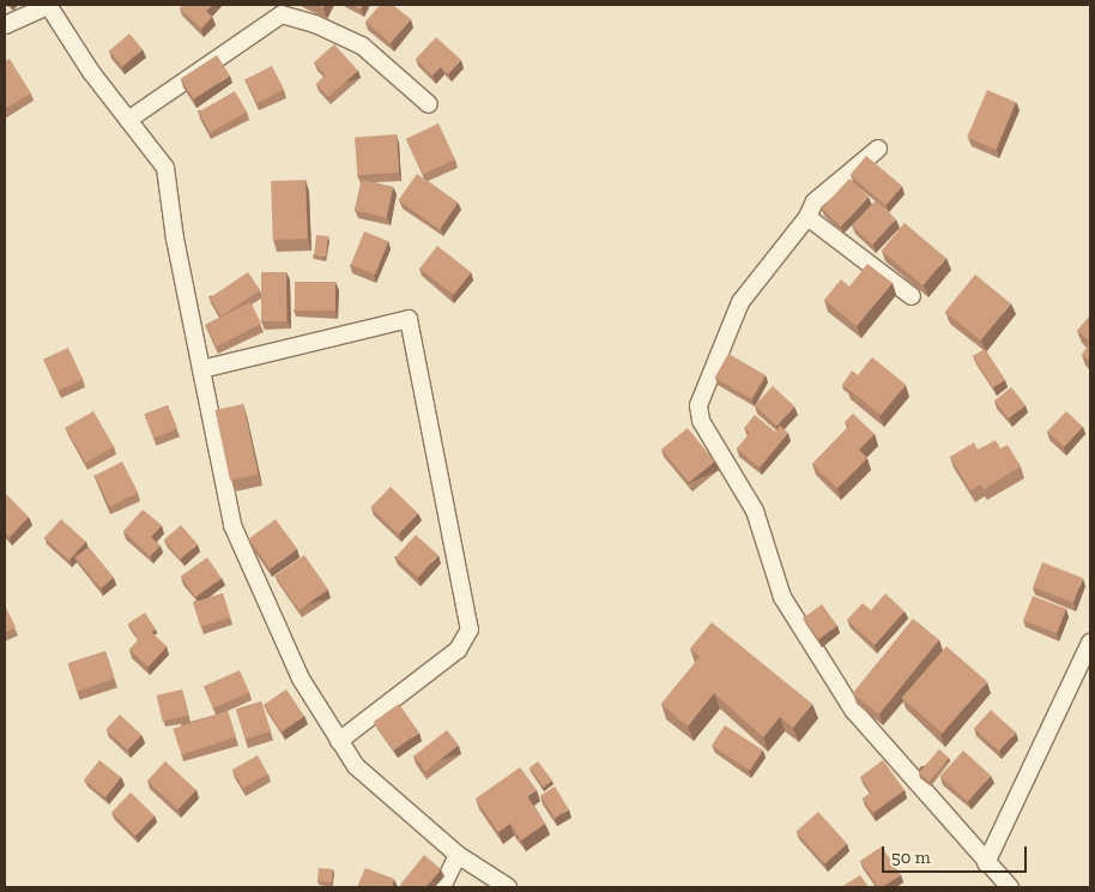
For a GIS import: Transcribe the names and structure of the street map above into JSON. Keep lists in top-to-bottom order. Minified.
{"scale_bar":"50 m"}
